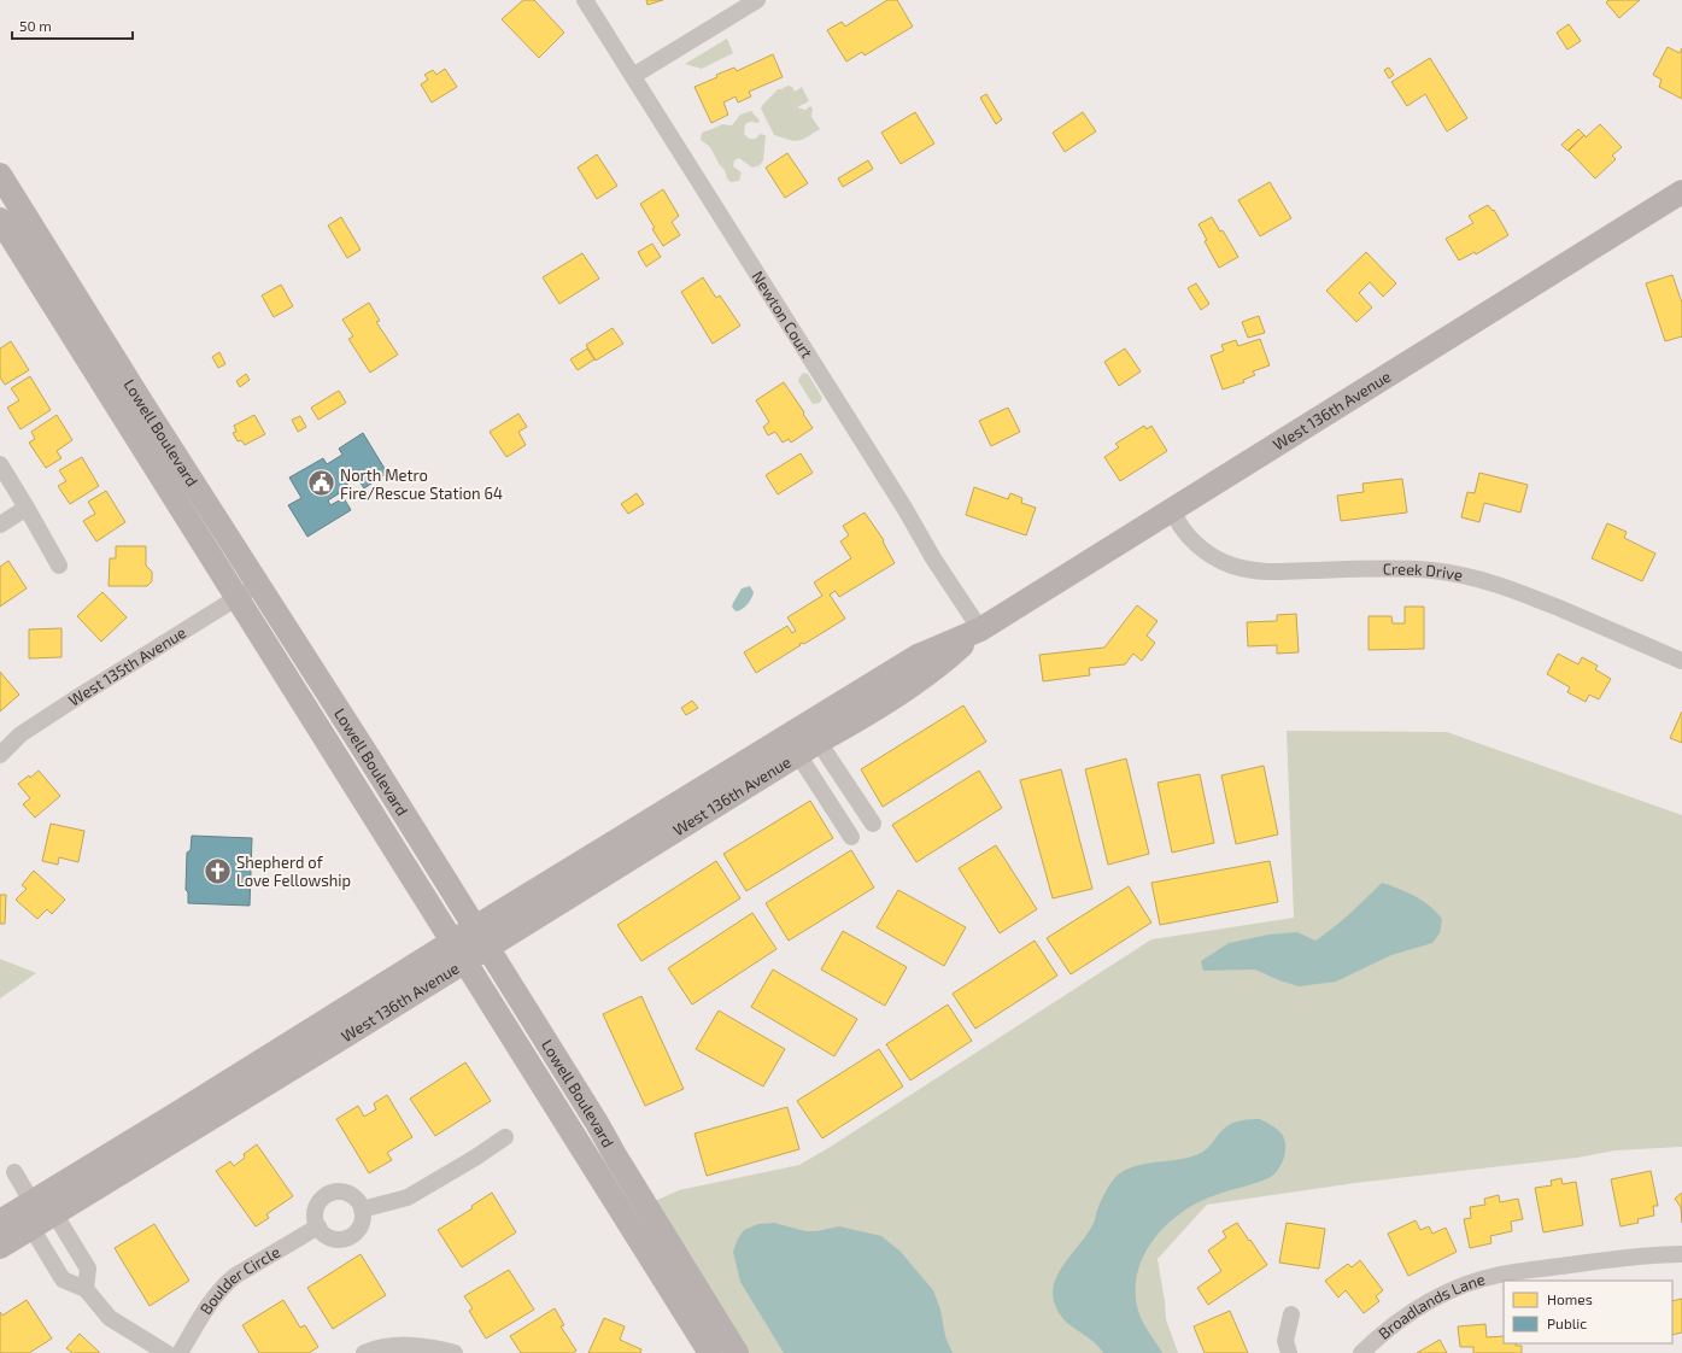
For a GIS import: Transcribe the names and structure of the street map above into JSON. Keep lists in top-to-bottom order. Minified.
{"streets":{"main road":["West 136th Avenue","Lowell Boulevard"],"street":["Newton Court","Creek Drive","West 135th Avenue","Boulder Circle","Broadlands Lane"]},"crossings":[["Newton Court","West 136th Avenue"],["West 136th Avenue","Lowell Boulevard"],["West 136th Avenue","Creek Drive"],["Lowell Boulevard","West 135th Avenue"]],"places":{"public building":["North Metro Fire/Rescue Station 64"],"church":["Shepherd of Love Fellowship"]},"legend":["Homes","Public"],"scale_bar":"50 m"}
